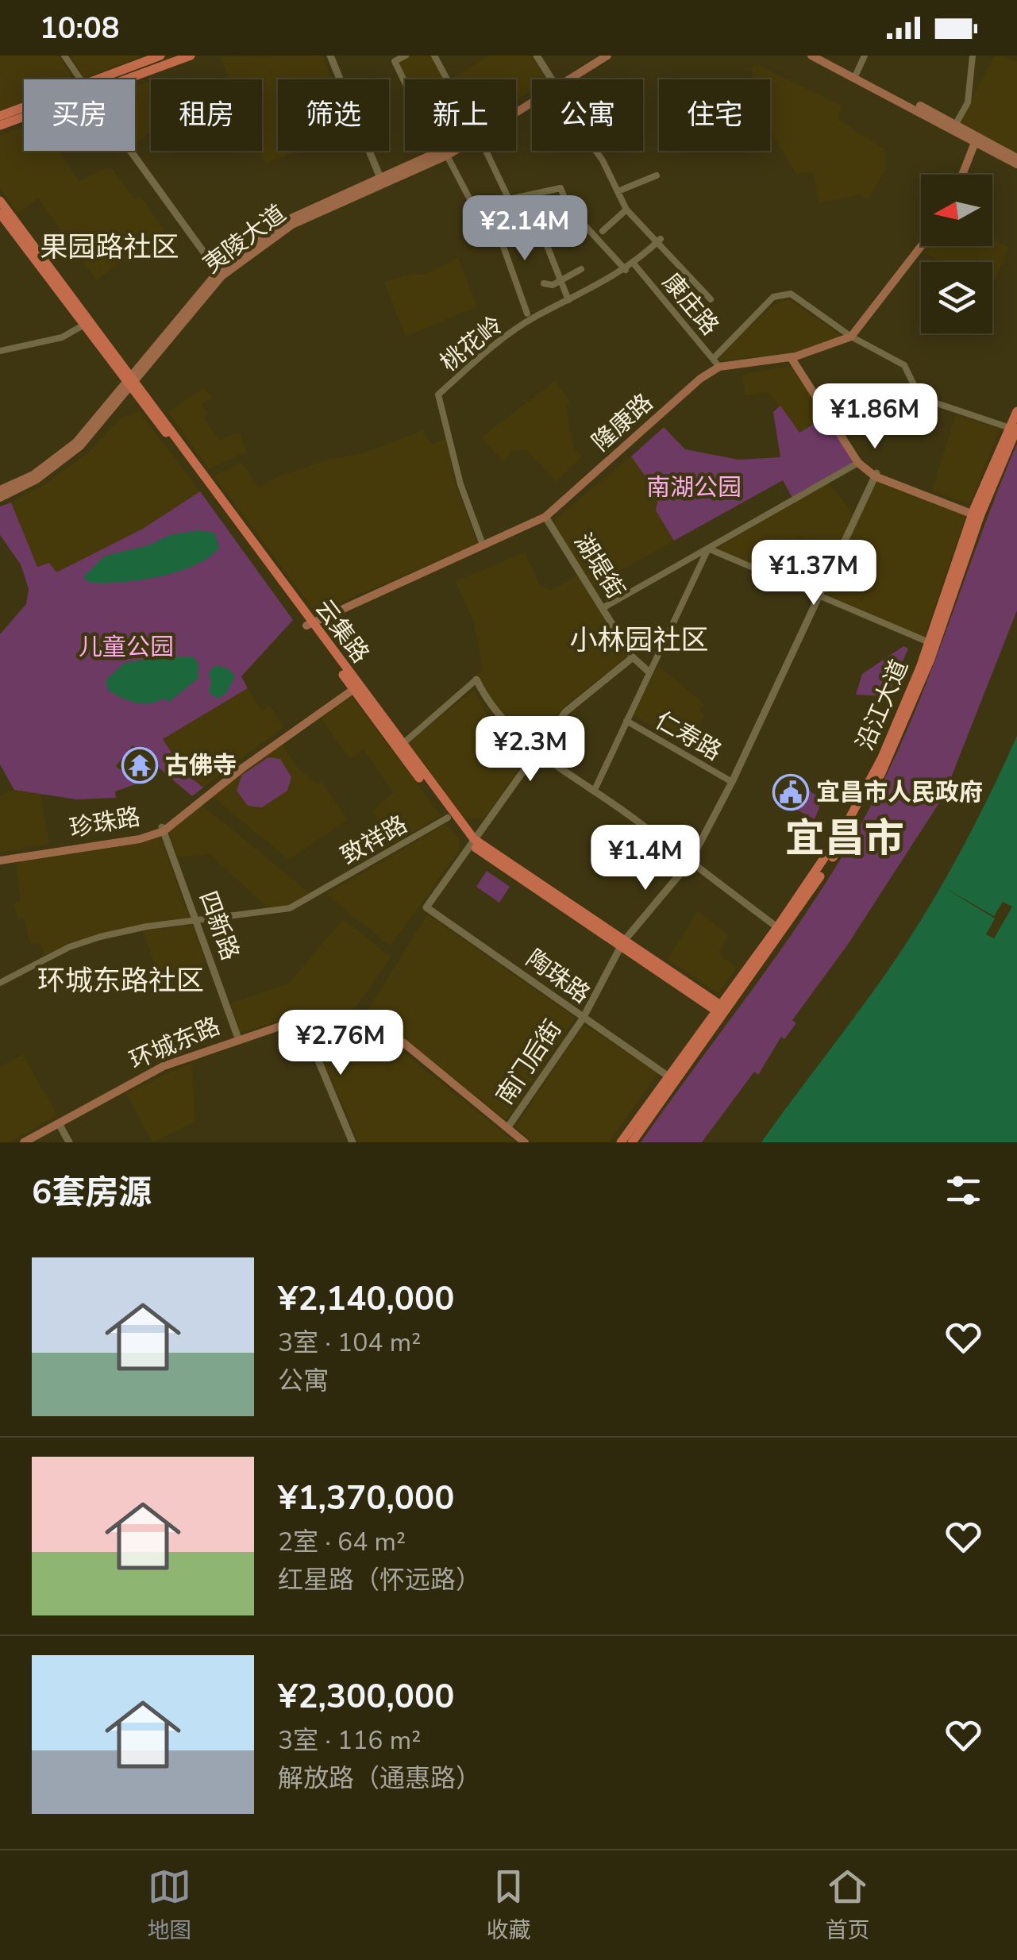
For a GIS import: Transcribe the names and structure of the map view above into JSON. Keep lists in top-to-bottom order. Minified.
{"streets":{"main road":["夷陵大道","隆康路","云集路","沿江大道","珍珠路","环城东路"],"street":["康庄路","桃花岭","湖堤街","仁寿路","致祥路","四新路","陶珠路","南门后街"]},"crossings":[["夷陵大道","云集路"],["康庄路","桃花岭"],["康庄路","隆康路"],["桃花岭","隆康路"],["隆康路","湖堤街"],["隆康路","云集路"],["云集路","沿江大道"],["云集路","珍珠路"],["云集路","致祥路"],["云集路","陶珠路"],["云集路","南门后街"],["沿江大道","陶珠路"],["仁寿路","南门后街"],["珍珠路","四新路"],["致祥路","四新路"],["四新路","环城东路"],["陶珠路","南门后街"],["环城东路","南门后街"]],"districts":["果园路社区","小林园社区","宜昌市","环城东路社区"],"parks":["南湖公园","儿童公园"],"places":{"temple":["古佛寺"],"public building":["宜昌市人民政府"]},"north":"left","page":{"status":"10:08","chip":["买房","租房","筛选","新上","公寓","住宅"],"price":["¥2.14M","¥1.86M","¥1.37M","¥2.3M","¥1.4M","¥2.76M"],"heading":"6套房源","list":[{"name":"¥2,140,000","note":"3室 · 104 m² · 公寓"},{"name":"¥1,370,000","note":"2室 · 64 m² · 红星路（怀远路）"},{"name":"¥2,300,000","note":"3室 · 116 m² · 解放路（通惠路）"}],"tabs":["地图","收藏","首页"]}}
